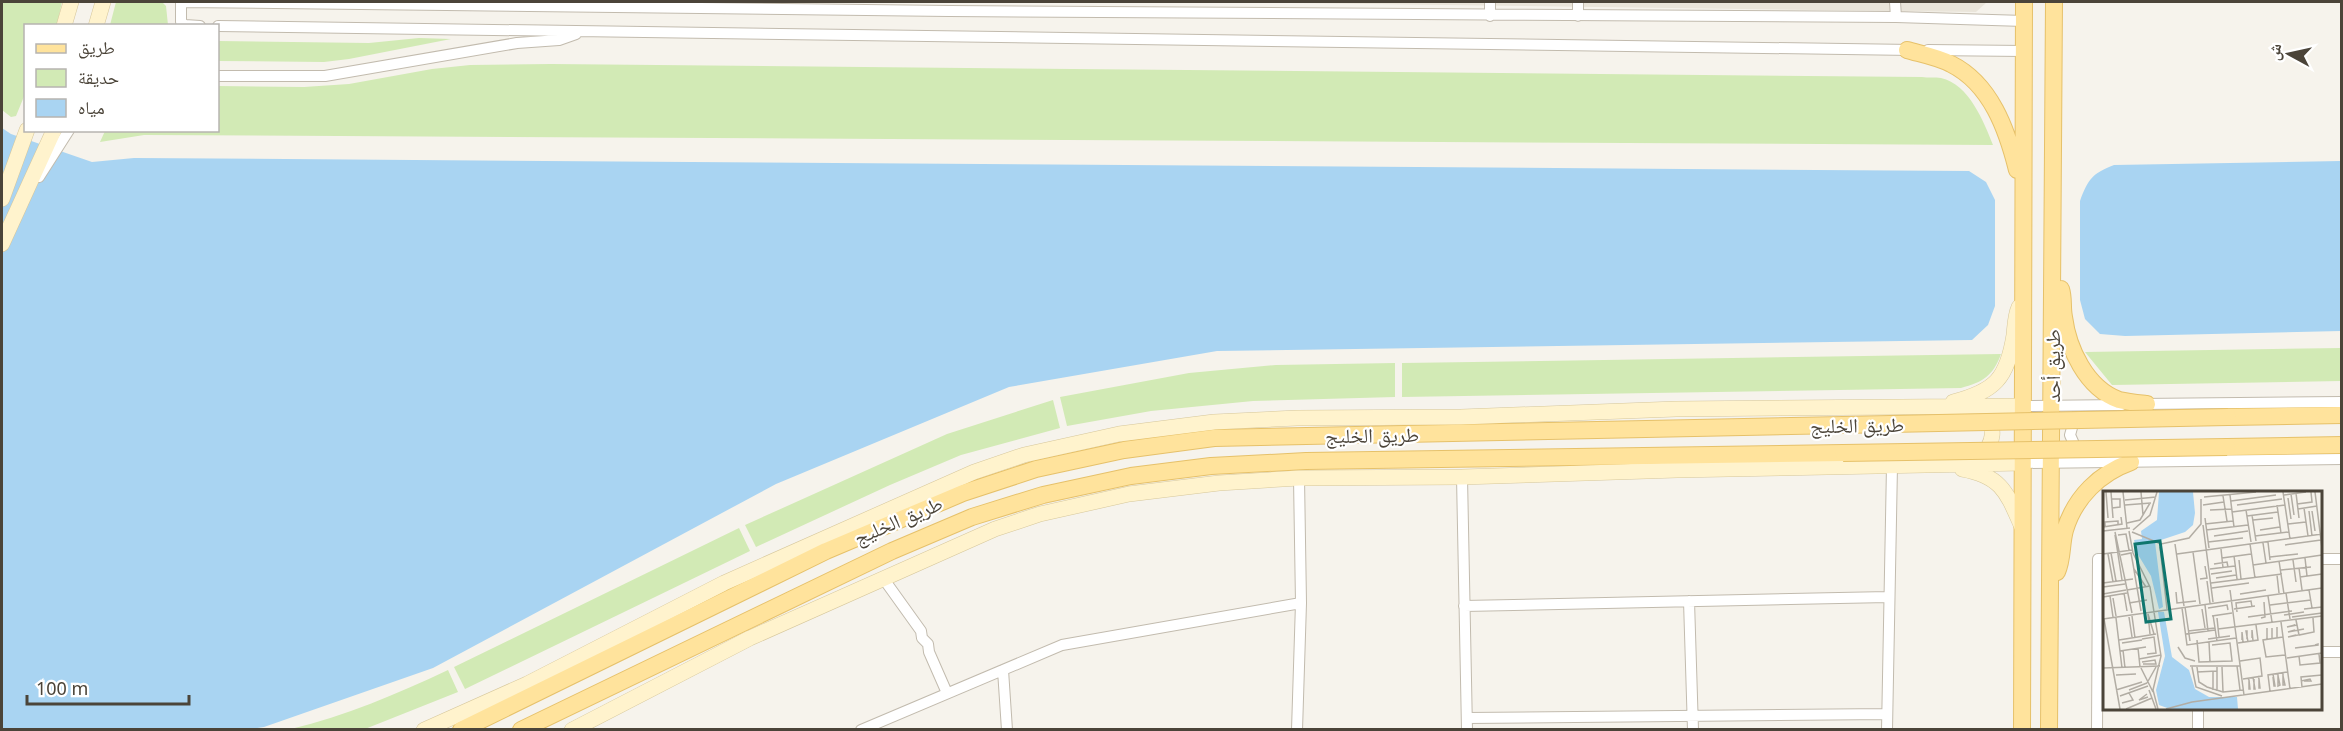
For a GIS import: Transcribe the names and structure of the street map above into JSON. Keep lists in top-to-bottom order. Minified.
{"streets":{"main road":["طريق أحد","طريق الخليج"]},"legend":["طريق","حديقة","مياه"],"scale_bar":"100 m","north":"left"}
